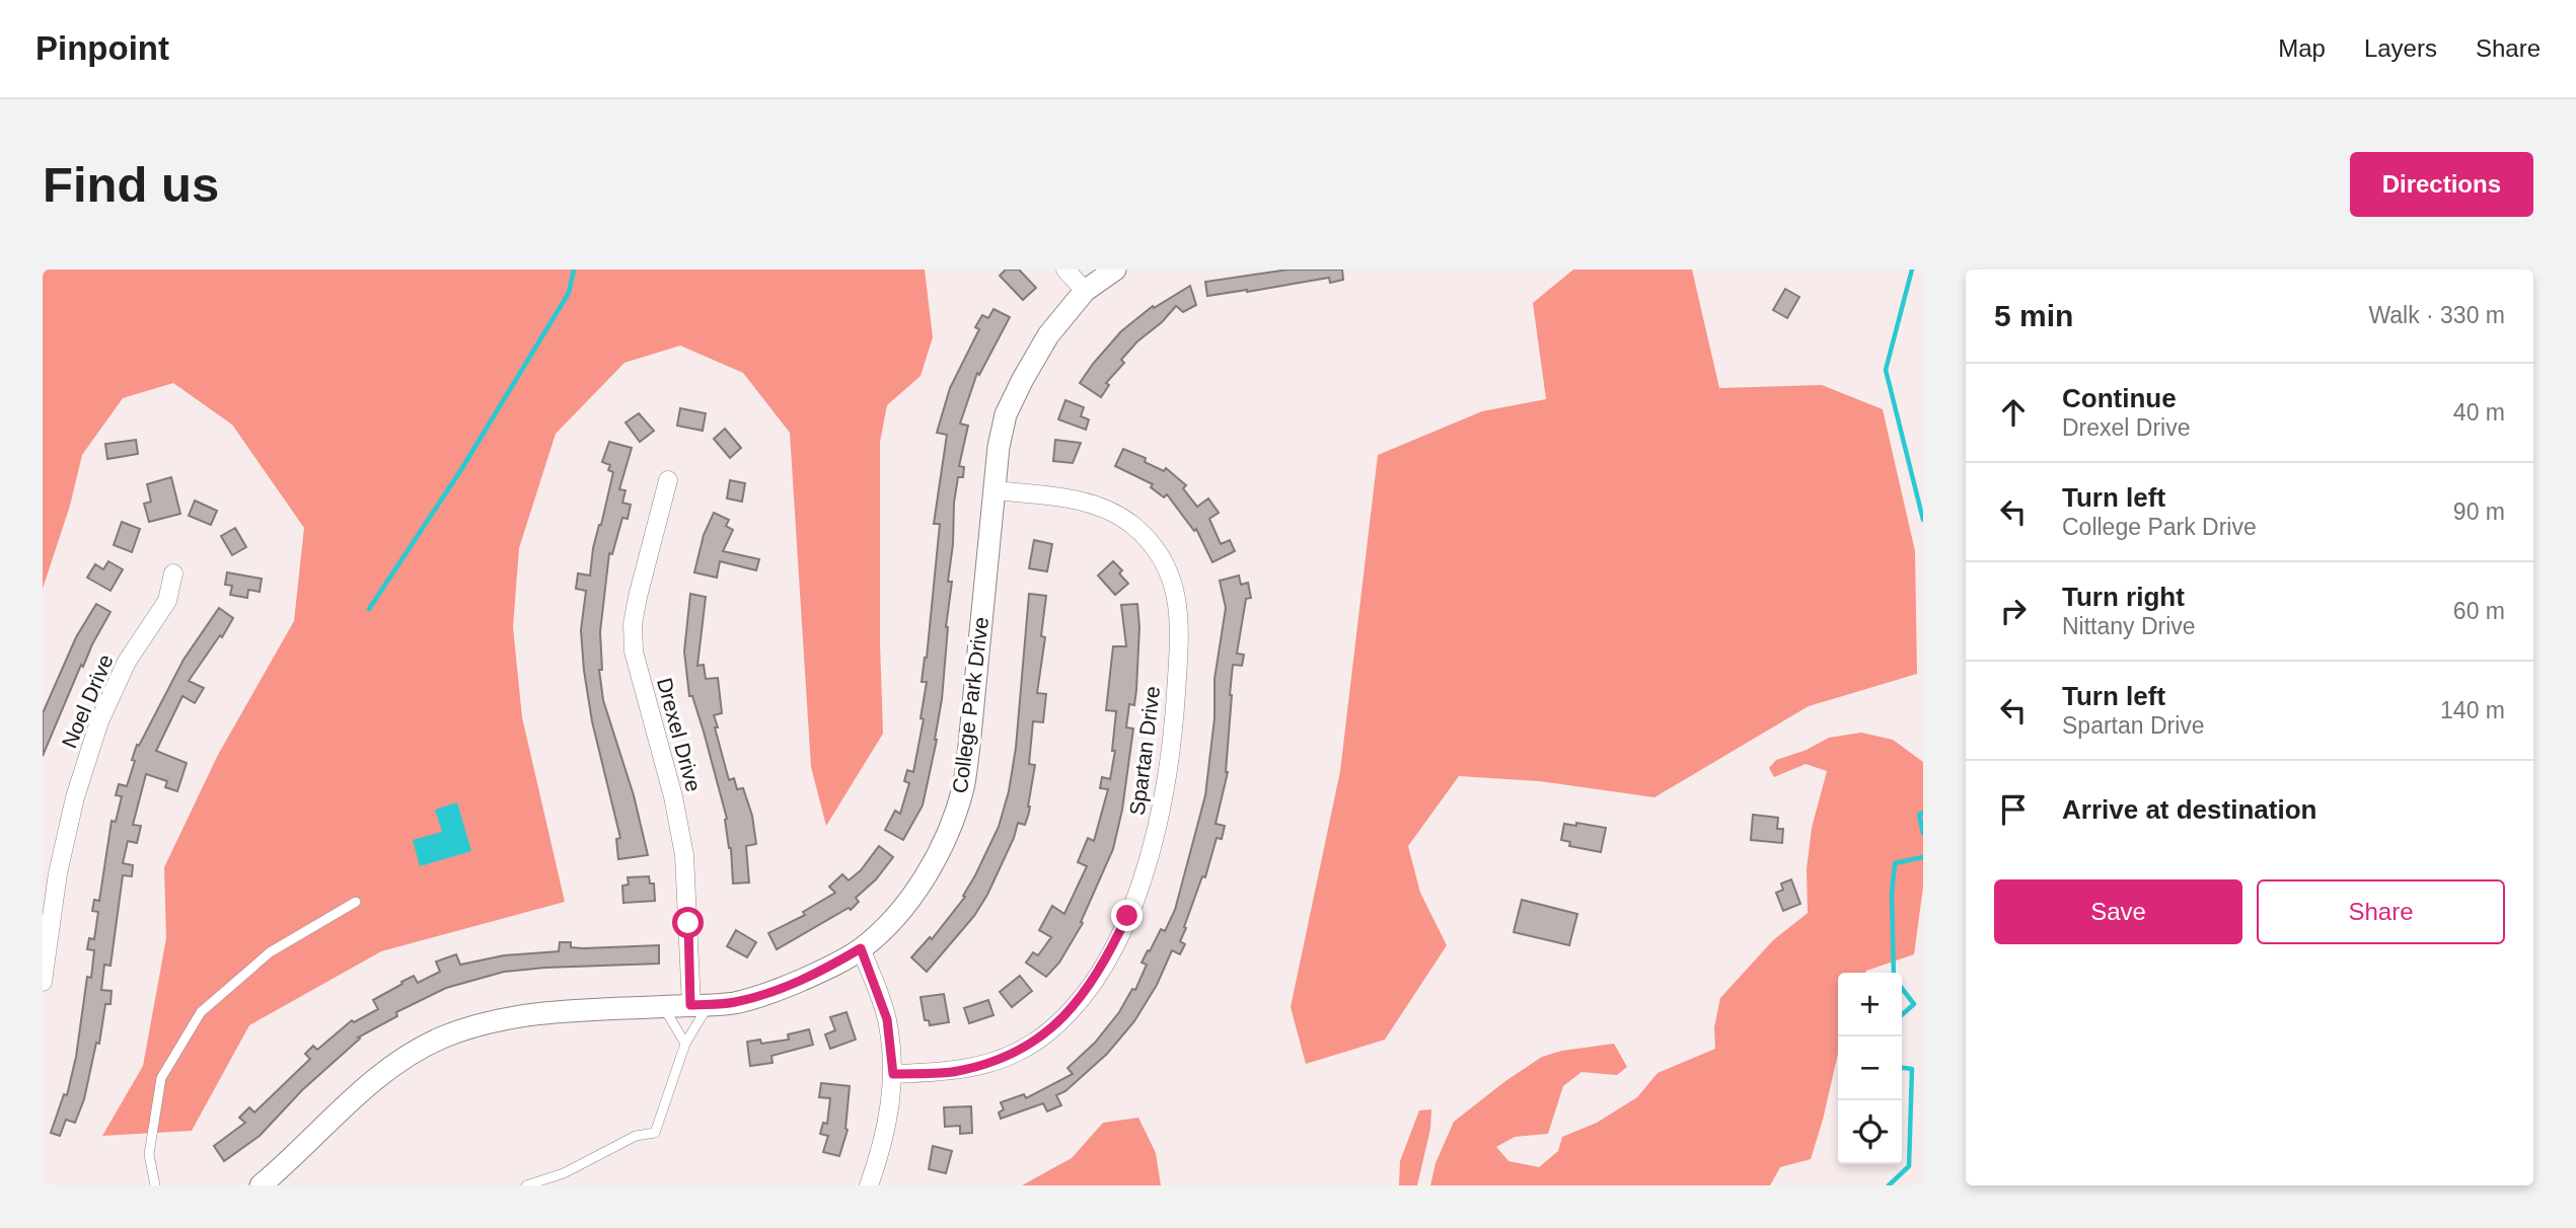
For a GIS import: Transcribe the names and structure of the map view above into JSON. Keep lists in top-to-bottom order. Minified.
{"streets":{"street":["Noel Drive","College Park Drive","Drexel Drive","Spartan Drive"]},"crossings":[["College Park Drive","Drexel Drive"],["College Park Drive","Spartan Drive"]],"page":{"header":"Pinpoint","nav":["Map","Layers","Share"],"buttons":["Directions",["Save","Share"]],"title":"Find us","heading":["5 min","Walk · 330 m"],"list":[["Continue","Drexel Drive","40 m"],["Turn left","College Park Drive","90 m"],["Turn right","Nittany Drive","60 m"],["Turn left","Spartan Drive","140 m"],"Arrive at destination"],"map_buttons":["+","−"]}}
